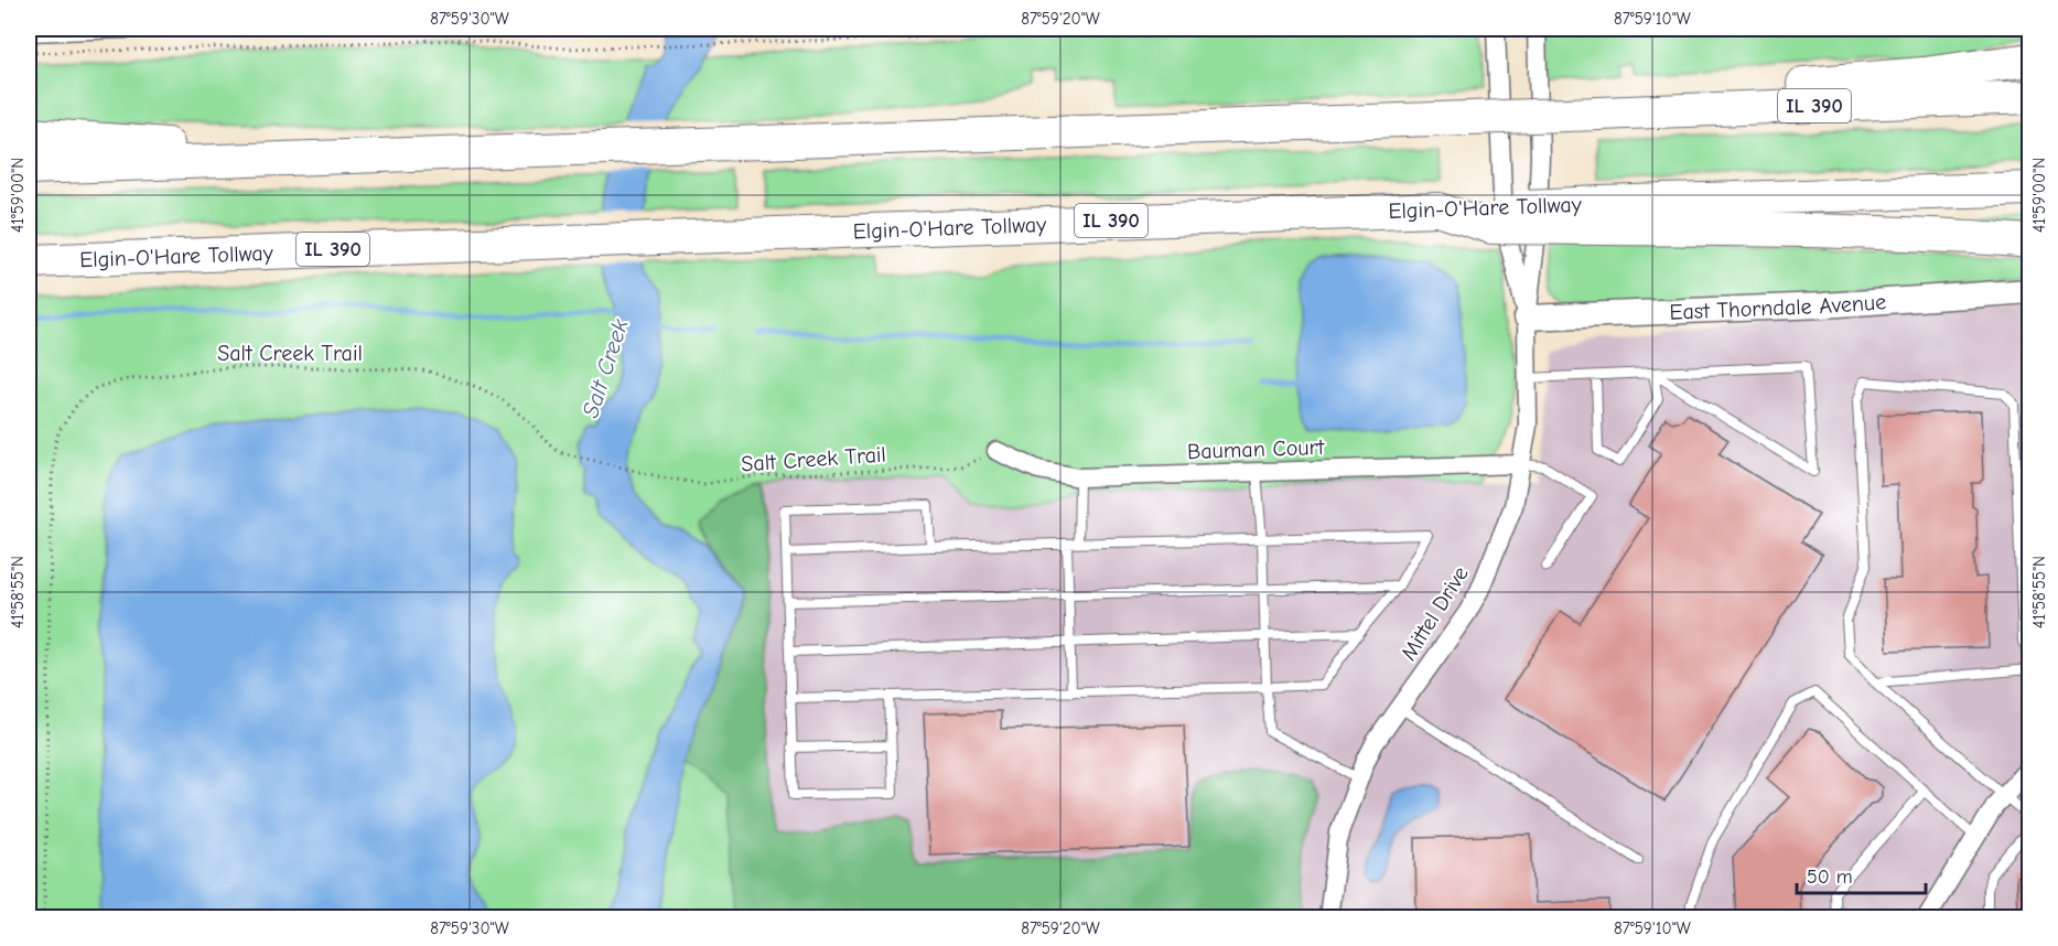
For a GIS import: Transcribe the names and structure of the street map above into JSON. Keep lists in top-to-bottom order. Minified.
{"streets":{"highway":["IL 390","Elgin-O'Hare Tollway"],"main road":["East Thorndale Avenue"],"street":["Bauman Court","Mittel Drive"],"path":["Salt Creek Trail"]},"crossings":[["East Thorndale Avenue","Mittel Drive"],["Salt Creek Trail","Bauman Court"],["Bauman Court","Mittel Drive"]],"water":["Salt Creek"],"scale_bar":"50 m","coordinates":["87°59'30\"W","87°59'20\"W","87°59'10\"W","41°59'00\"N","41°58'55\"N"]}
